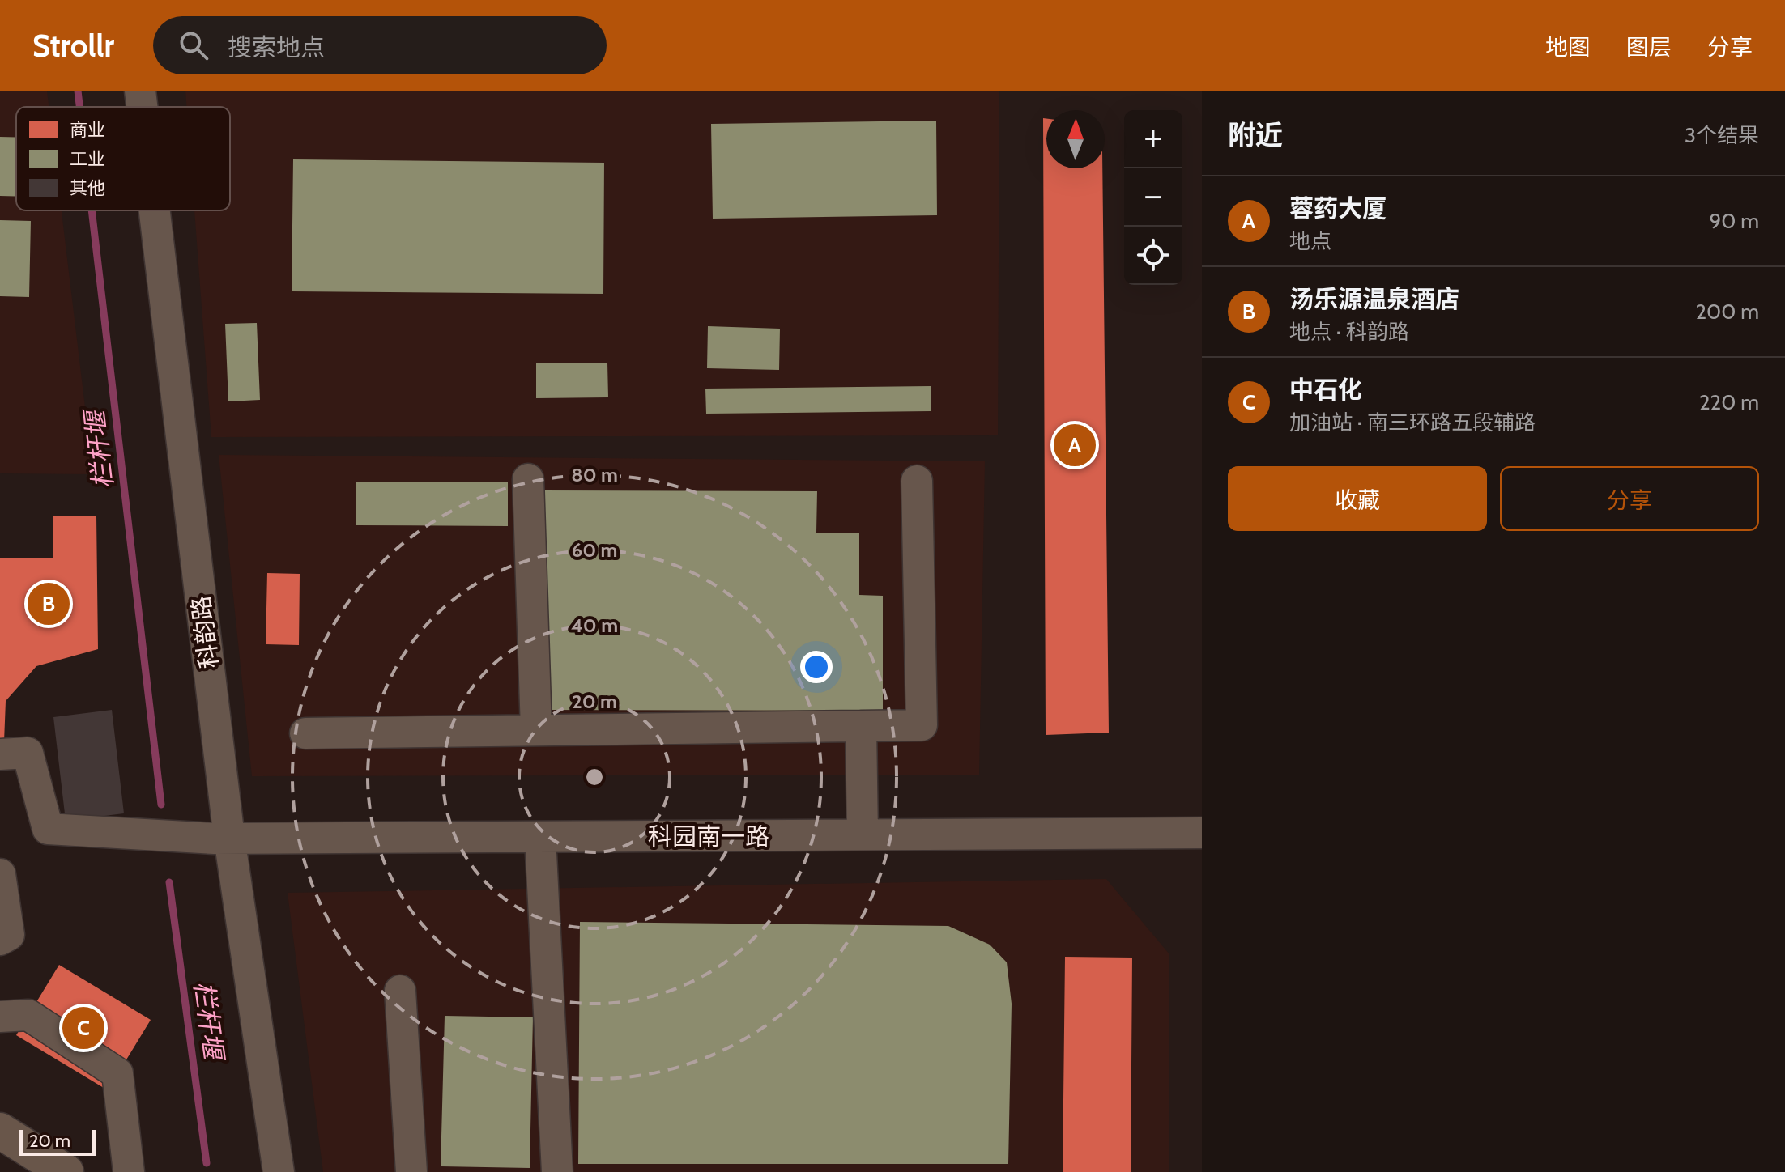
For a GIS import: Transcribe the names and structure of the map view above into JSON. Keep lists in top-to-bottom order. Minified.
{"streets":{"street":["科韵路","科园南一路"]},"crossings":[["科韵路","科园南一路"]],"water":["栏杆堰"],"legend":["商业","工业","其他"],"scale_bar":"20 m","north":"top","page":{"header":"Strollr","search":"搜索地点","nav":["地图","图层","分享"],"heading":["附近","3个结果"],"map_buttons":["+","−"],"list":[{"mark":"A","name":"蓉药大厦","note":"地点","value":"90 m"},{"mark":"B","name":"汤乐源温泉酒店","note":"地点 · 科韵路","value":"200 m"},{"mark":"C","name":"中石化","note":"加油站 · 南三环路五段辅路","value":"220 m"}],"pins":["A","B","C"],"buttons":["收藏","分享"],"scale":"20 m"},"rings":["80 m","60 m","40 m","20 m"]}
